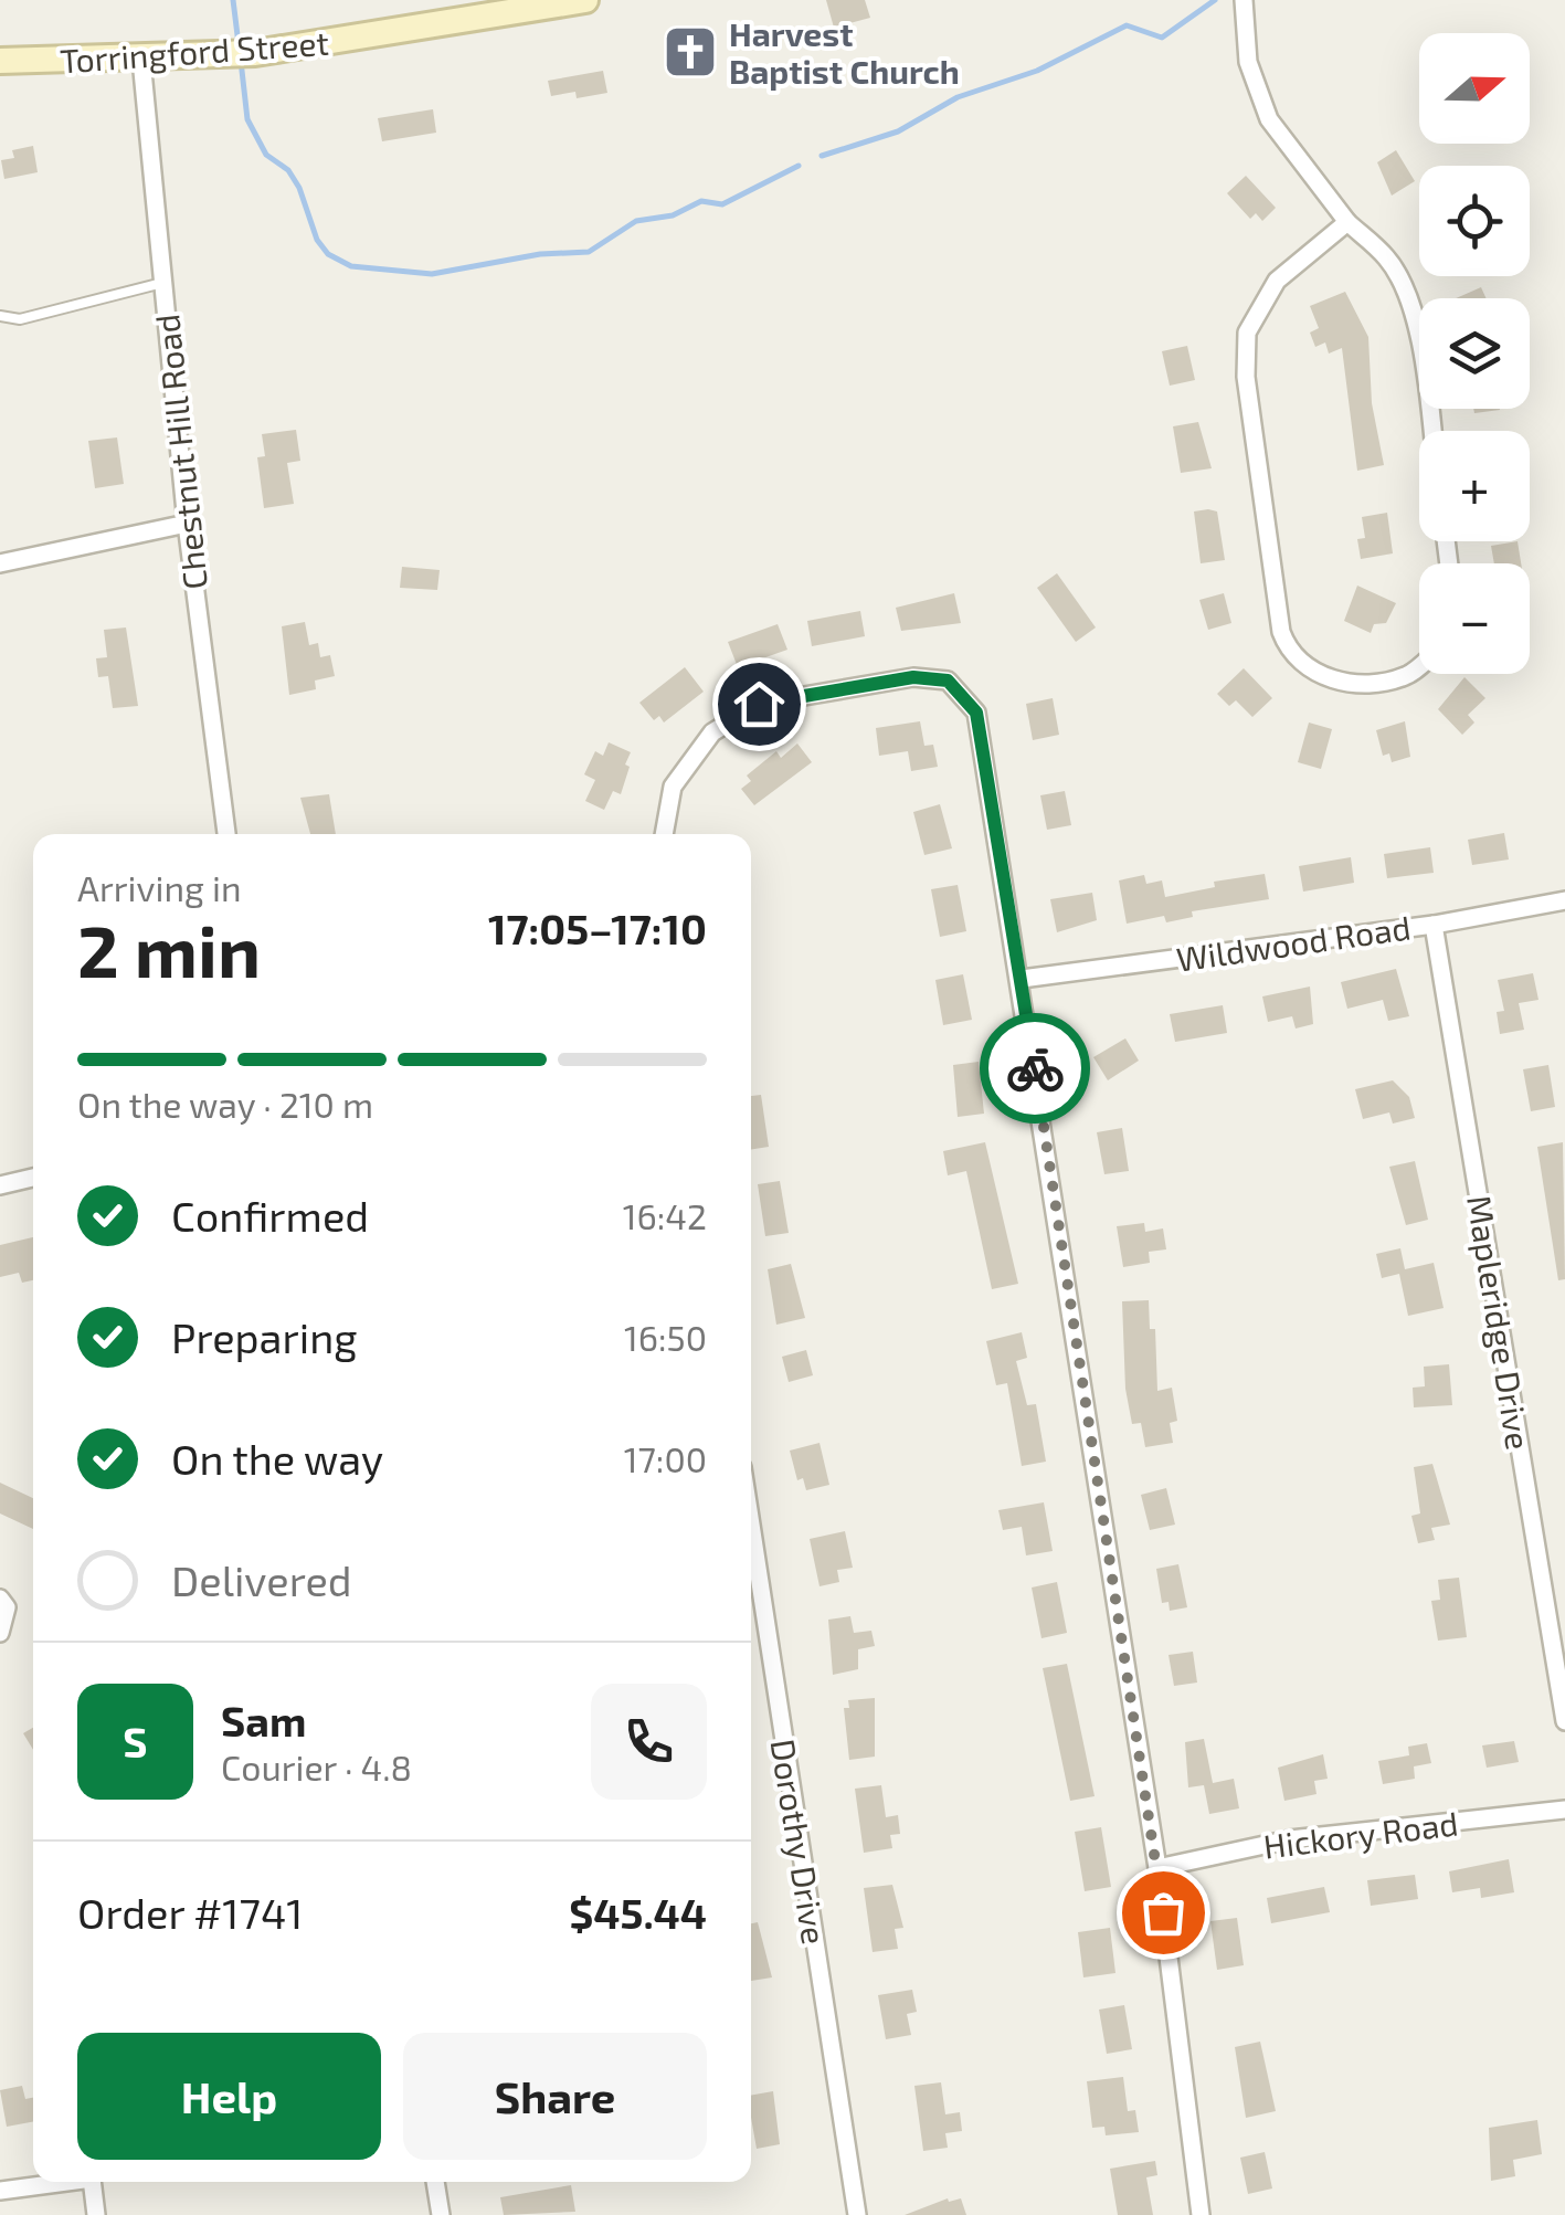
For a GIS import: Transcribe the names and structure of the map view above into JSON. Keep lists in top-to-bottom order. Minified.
{"streets":{"main road":["Torringford Street"],"street":["Chestnut Hill Road","Wildwood Road","Mapleridge Drive","Hickory Road","Dorothy Drive"]},"crossings":[["Torringford Street","Chestnut Hill Road"],["Wildwood Road","Mapleridge Drive"]],"places":{"church":["Harvest Baptist Church"]},"north":"right","page":{"map_buttons":["+","−"],"heading":["2 min","Arriving in","17:05–17:10"],"panel":["Sam","Courier · 4.8","Order #1741","$45.44"],"bar":"On the way · 210 m","list":[["Confirmed","16:42"],["Preparing","16:50"],["On the way","17:00"],"Delivered"],"round":"S","buttons":["Help","Share"]}}
